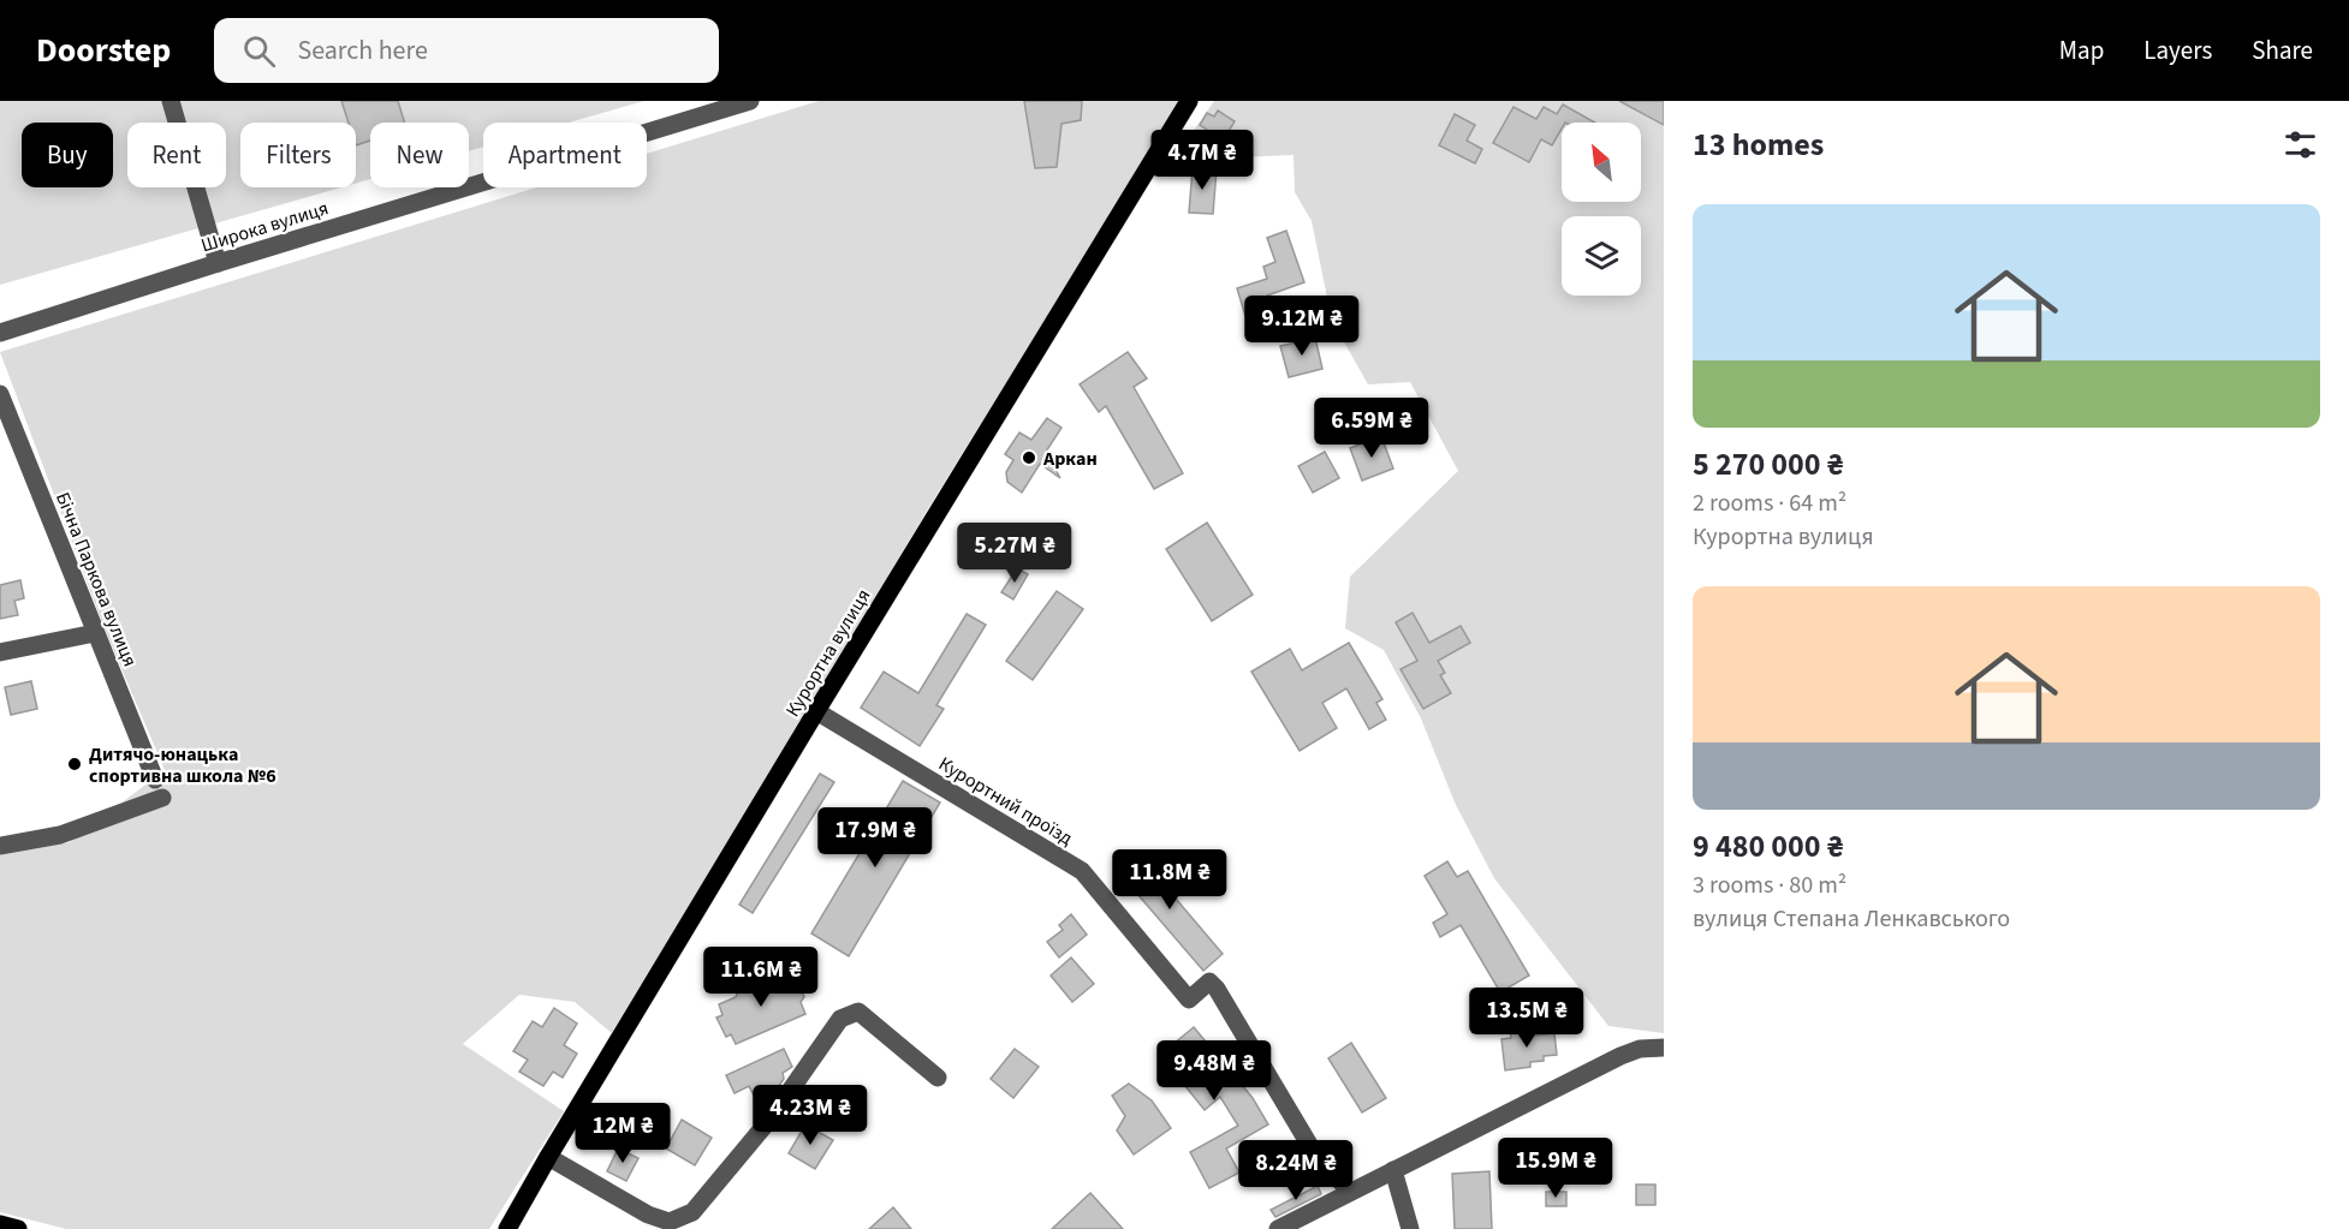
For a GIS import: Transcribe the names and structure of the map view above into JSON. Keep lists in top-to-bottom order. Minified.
{"streets":{"main road":["Курортна вулиця"],"street":["Широка вулиця","Бічна Паркова вулиця","Курортний проїзд"]},"crossings":[["Курортна вулиця","Курортний проїзд"]],"places":["Аркан","Дитячо-юнацька спортивна школа №6"],"north":"top left","page":{"header":"Doorstep","search":"Search here","nav":["Map","Layers","Share"],"heading":"13 homes","chip":["Buy","Rent","Filters","New","Apartment"],"price":["4.7M ₴","9.12M ₴","6.59M ₴","5.27M ₴","17.9M ₴","11.8M ₴","11.6M ₴","13.5M ₴","9.48M ₴","4.23M ₴","12M ₴","15.9M ₴","8.24M ₴"],"list":[{"name":"5 270 000 ₴","note":"2 rooms · 64 m² · Курортна вулиця"},{"name":"9 480 000 ₴","note":"3 rooms · 80 m² · вулиця Степана Ленкавського"}]}}
